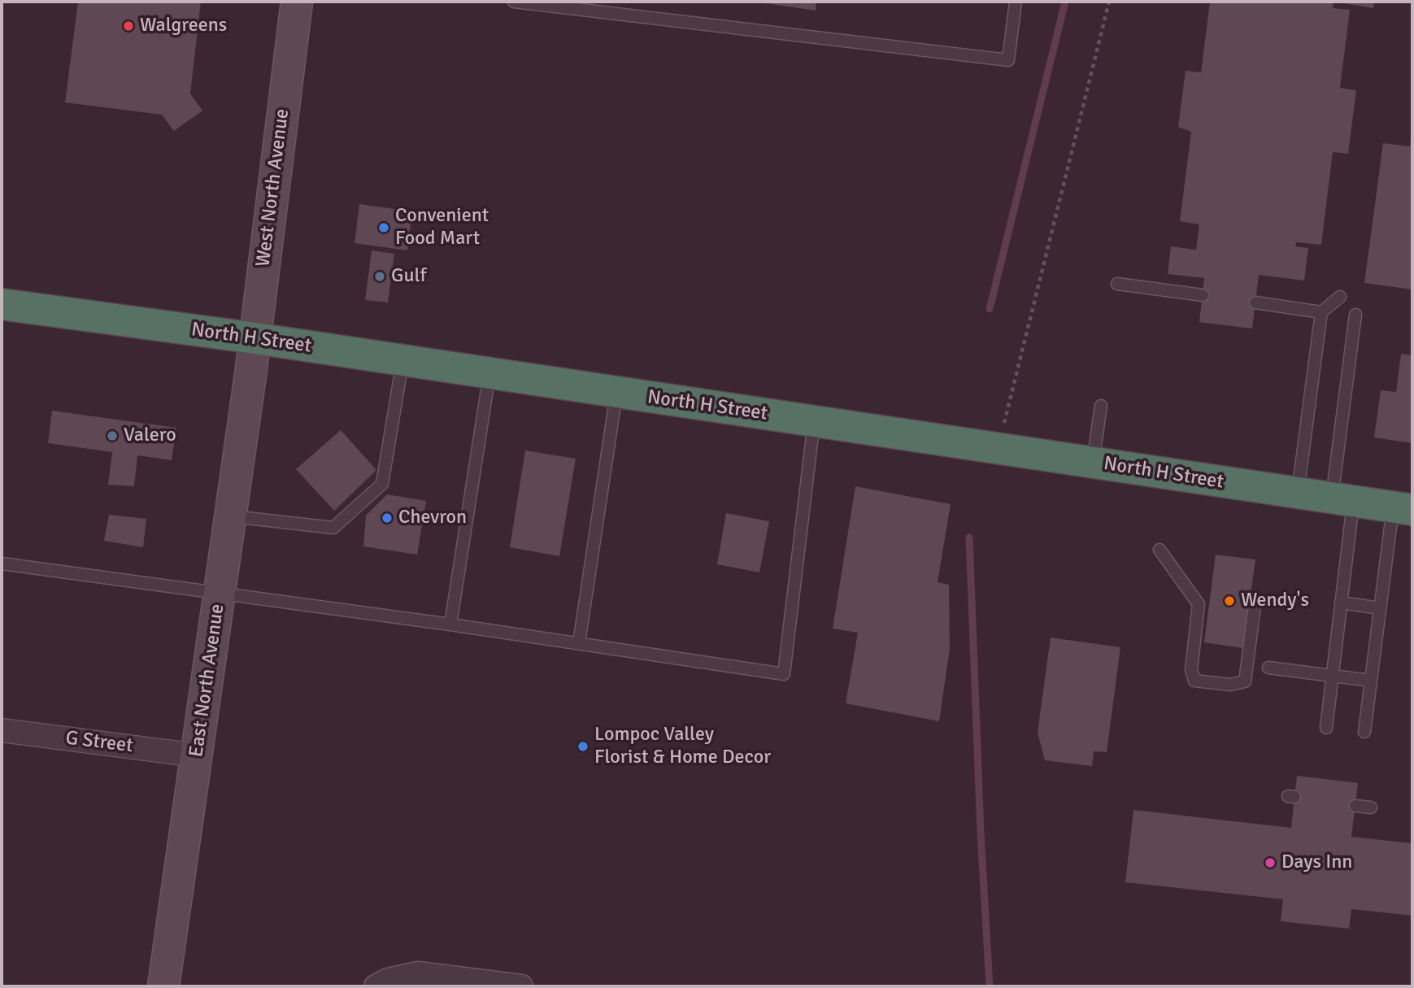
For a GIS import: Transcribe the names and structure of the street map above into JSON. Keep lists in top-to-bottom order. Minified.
{"streets":{"highway":["North H Street"],"street":["West North Avenue","East North Avenue","G Street"]},"crossings":[["West North Avenue","North H Street"],["West North Avenue","East North Avenue"],["East North Avenue","G Street"]],"places":["Walgreens","Convenient Food Mart","Gulf","Valero","Chevron","Wendy's","Lompoc Valley Florist & Home Decor","Days Inn"]}
